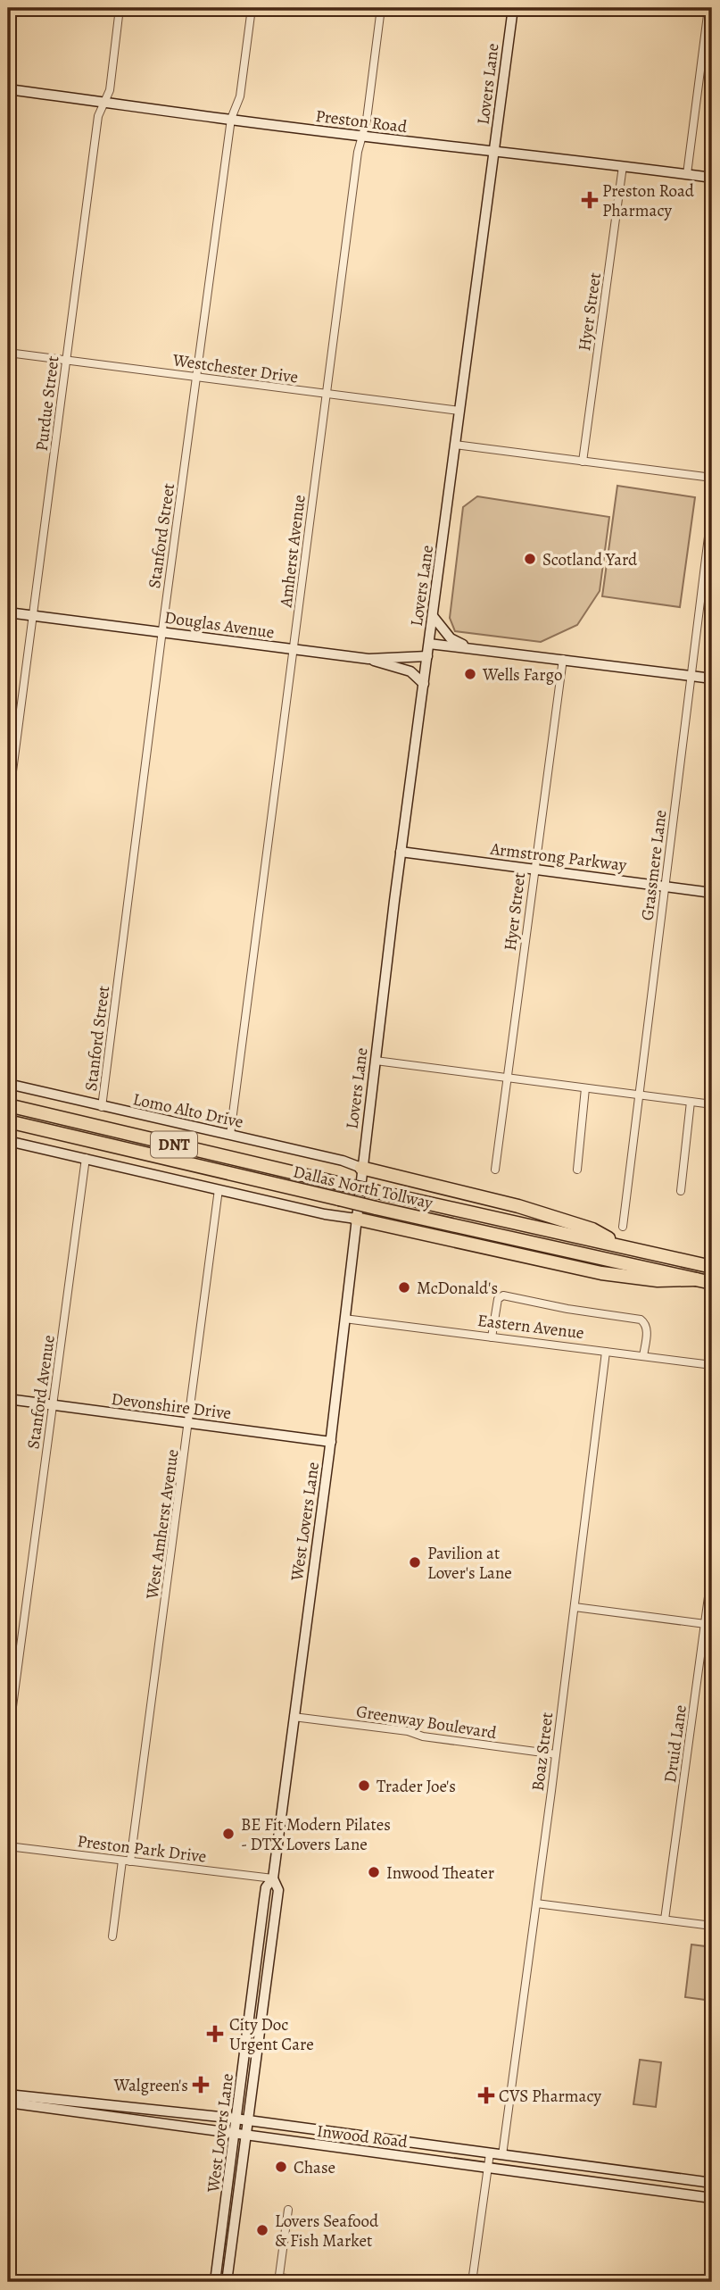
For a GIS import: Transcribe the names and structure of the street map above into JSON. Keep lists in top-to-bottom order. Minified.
{"streets":{"highway":["DNT","Dallas North Tollway"],"main road":["Lovers Lane","Preston Road","Douglas Avenue","Armstrong Parkway","Lomo Alto Drive","Devonshire Drive","West Lovers Lane","Inwood Road"],"street":["Hyer Street","Westchester Drive","Purdue Street","Stanford Street","Amherst Avenue","Grassmere Lane","Eastern Avenue","Stanford Avenue","West Amherst Avenue","Greenway Boulevard","Druid Lane","Boaz Street","Preston Park Drive"]},"crossings":[["Lovers Lane","Preston Road"],["Lovers Lane","Westchester Drive"],["Lovers Lane","Douglas Avenue"],["Lovers Lane","Armstrong Parkway"],["Lovers Lane","Lomo Alto Drive"],["Lovers Lane","West Lovers Lane"],["Preston Road","Hyer Street"],["Preston Road","Purdue Street"],["Preston Road","Stanford Street"],["Preston Road","Amherst Avenue"],["Hyer Street","Armstrong Parkway"],["Westchester Drive","Purdue Street"],["Westchester Drive","Stanford Street"],["Westchester Drive","Amherst Avenue"],["Purdue Street","Douglas Avenue"],["Stanford Street","Douglas Avenue"],["Stanford Street","Lomo Alto Drive"],["Amherst Avenue","Douglas Avenue"],["Amherst Avenue","Lomo Alto Drive"],["Armstrong Parkway","Grassmere Lane"],["Lomo Alto Drive","West Lovers Lane"],["Eastern Avenue","West Lovers Lane"],["Eastern Avenue","Boaz Street"],["Stanford Avenue","Devonshire Drive"],["Devonshire Drive","West Lovers Lane"],["Devonshire Drive","West Amherst Avenue"],["West Lovers Lane","Greenway Boulevard"],["West Lovers Lane","Preston Park Drive"],["West Lovers Lane","Inwood Road"],["West Amherst Avenue","Preston Park Drive"],["Greenway Boulevard","Boaz Street"],["Boaz Street","Inwood Road"]],"places":{"health":["Preston Road Pharmacy","City Doc Urgent Care","Walgreen's","CVS Pharmacy"],"other":["Scotland Yard","Wells Fargo","McDonald's","Pavilion at Lover's Lane","Trader Joe's","BE Fit Modern Pilates - DTX Lovers Lane","Inwood Theater","Chase","Lovers Seafood & Fish Market"]}}
